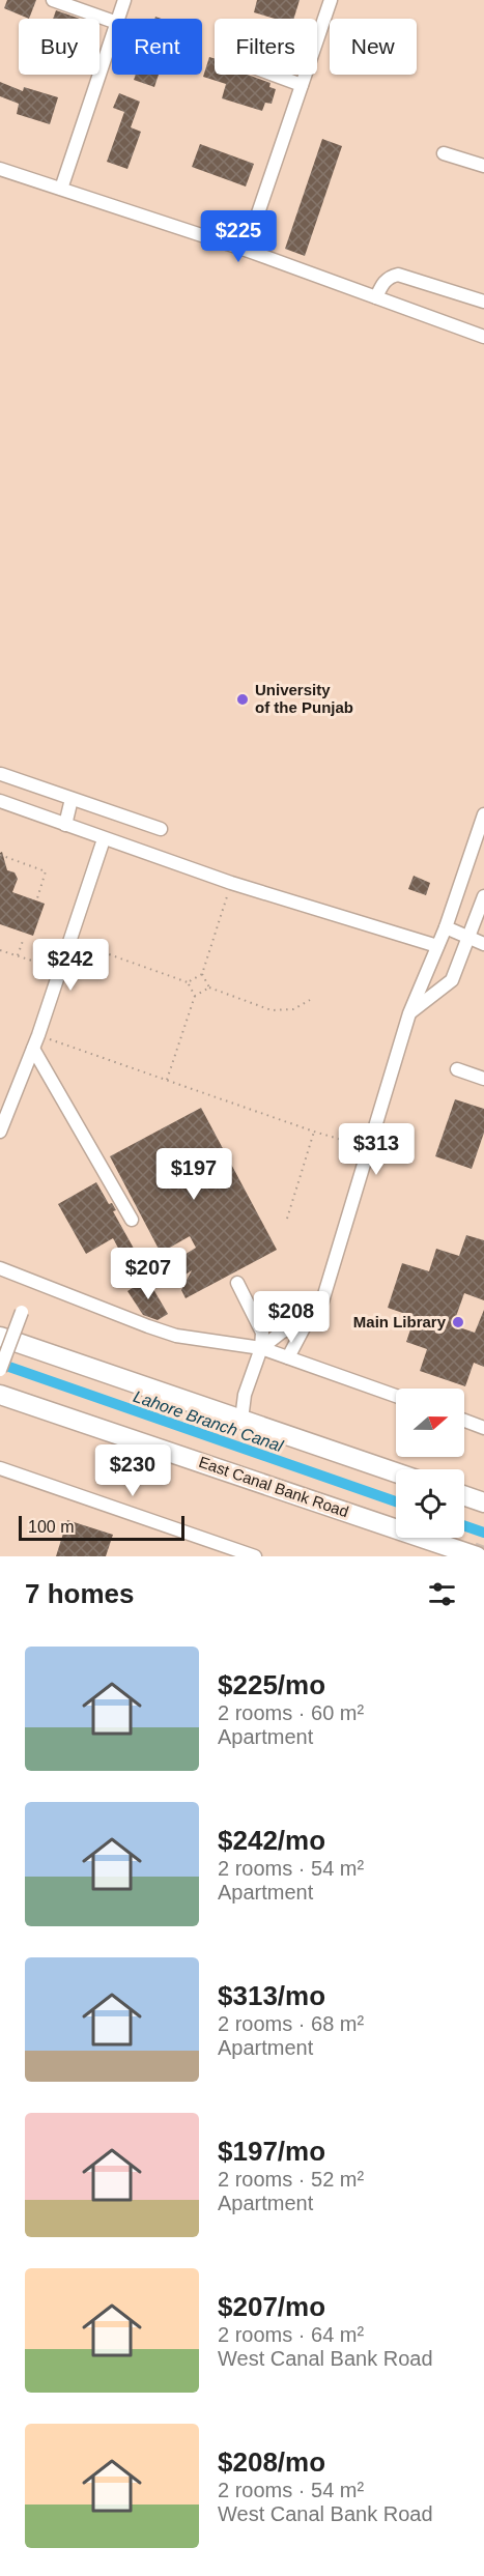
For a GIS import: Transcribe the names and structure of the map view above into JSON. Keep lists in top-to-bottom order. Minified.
{"streets":{"highway":["East Canal Bank Road"]},"water":["Lahore Branch Canal"],"places":["University of the Punjab","Main Library"],"scale_bar":"100 m","north":"right","page":{"chip":["Buy","Rent","Filters","New"],"price":["$225","$242","$313","$197","$207","$208","$230"],"scale":"100 m","heading":"7 homes","list":[{"name":"$225/mo","note":"2 rooms · 60 m² · Apartment"},{"name":"$242/mo","note":"2 rooms · 54 m² · Apartment"},{"name":"$313/mo","note":"2 rooms · 68 m² · Apartment"},{"name":"$197/mo","note":"2 rooms · 52 m² · Apartment"},{"name":"$207/mo","note":"2 rooms · 64 m² · West Canal Bank Road"},{"name":"$208/mo","note":"2 rooms · 54 m² · West Canal Bank Road"}]}}
